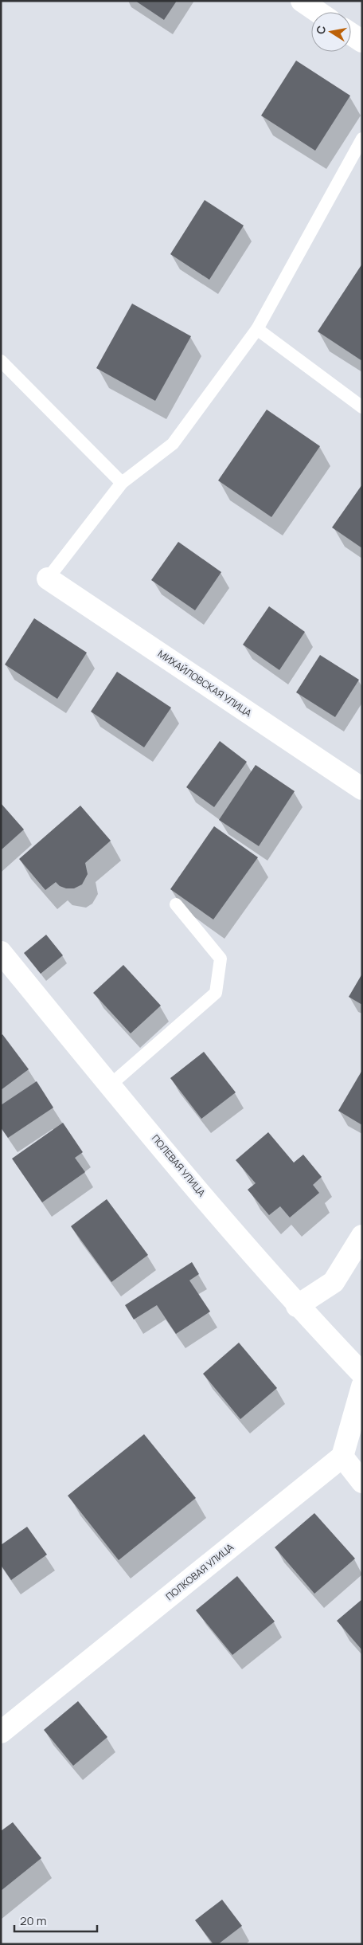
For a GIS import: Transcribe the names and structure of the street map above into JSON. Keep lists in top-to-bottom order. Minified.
{"streets":{"street":["МИХАЙЛОВСКАЯ УЛИЦА","ПОЛЕВАЯ УЛИЦА","ПОЛКОВАЯ УЛИЦА"]},"scale_bar":"20 m","north":"left"}
